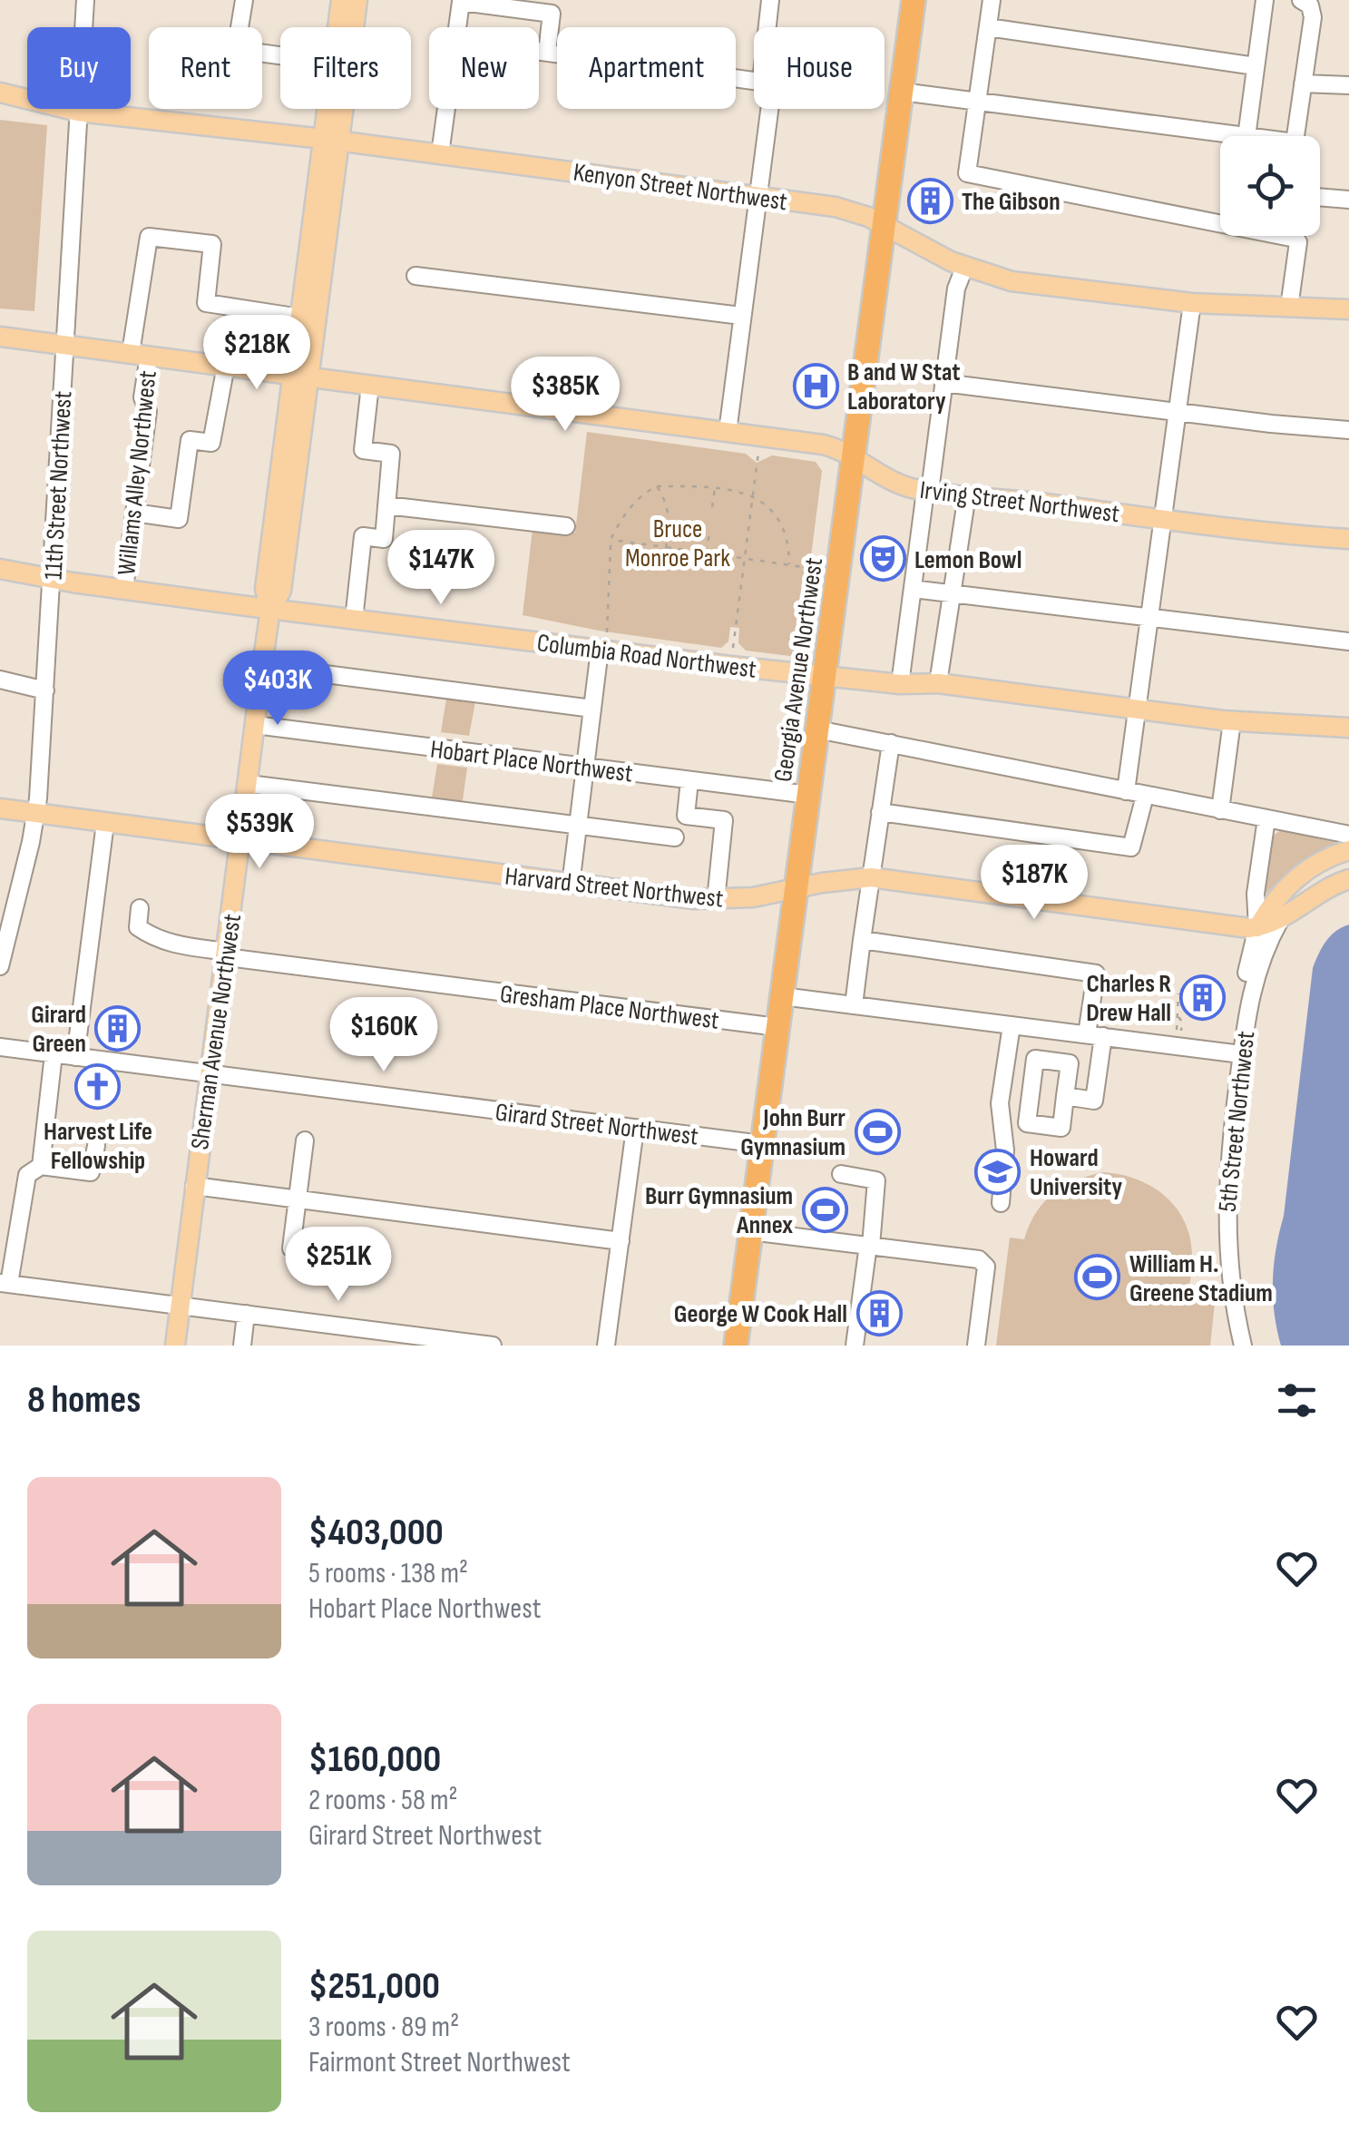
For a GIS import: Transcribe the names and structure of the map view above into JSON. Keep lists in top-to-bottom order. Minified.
{"streets":{"highway":["Georgia Avenue Northwest"],"main road":["Kenyon Street Northwest","Irving Street Northwest","Columbia Road Northwest","Harvard Street Northwest","Sherman Avenue Northwest"],"street":["Willams Alley Northwest","11th Street Northwest","Hobart Place Northwest","Gresham Place Northwest","5th Street Northwest","Girard Street Northwest"]},"crossings":[["Kenyon Street Northwest","11th Street Northwest"],["Kenyon Street Northwest","Georgia Avenue Northwest"],["Kenyon Street Northwest","Sherman Avenue Northwest"],["Willams Alley Northwest","Irving Street Northwest"],["Willams Alley Northwest","Columbia Road Northwest"],["Willams Alley Northwest","Sherman Avenue Northwest"],["11th Street Northwest","Irving Street Northwest"],["11th Street Northwest","Columbia Road Northwest"],["11th Street Northwest","Harvard Street Northwest"],["Irving Street Northwest","Georgia Avenue Northwest"],["Irving Street Northwest","Sherman Avenue Northwest"],["Columbia Road Northwest","Georgia Avenue Northwest"],["Columbia Road Northwest","Sherman Avenue Northwest"],["Georgia Avenue Northwest","Hobart Place Northwest"],["Georgia Avenue Northwest","Harvard Street Northwest"],["Georgia Avenue Northwest","Gresham Place Northwest"],["Georgia Avenue Northwest","Girard Street Northwest"],["Hobart Place Northwest","Sherman Avenue Northwest"],["Harvard Street Northwest","Sherman Avenue Northwest"],["Harvard Street Northwest","5th Street Northwest"],["Gresham Place Northwest","Sherman Avenue Northwest"],["Sherman Avenue Northwest","Girard Street Northwest"]],"parks":["Bruce Monroe Park"],"places":{"building":["The Gibson","Charles R Drew Hall","Girard Green","George W Cook Hall"],"hospital":["B and W Stat Laboratory"],"theatre":["Lemon Bowl"],"church":["Harvest Life Fellowship"],"sports":["John Burr Gymnasium","Burr Gymnasium Annex","William H. Greene Stadium"],"school or university":["Howard University"]},"page":{"chip":["Buy","Rent","Filters","New","Apartment","House"],"price":["$218K","$385K","$147K","$403K","$539K","$187K","$160K","$251K"],"heading":"8 homes","list":[{"name":"$403,000","note":"5 rooms · 138 m² · Hobart Place Northwest"},{"name":"$160,000","note":"2 rooms · 58 m² · Girard Street Northwest"},{"name":"$251,000","note":"3 rooms · 89 m² · Fairmont Street Northwest"}]}}
